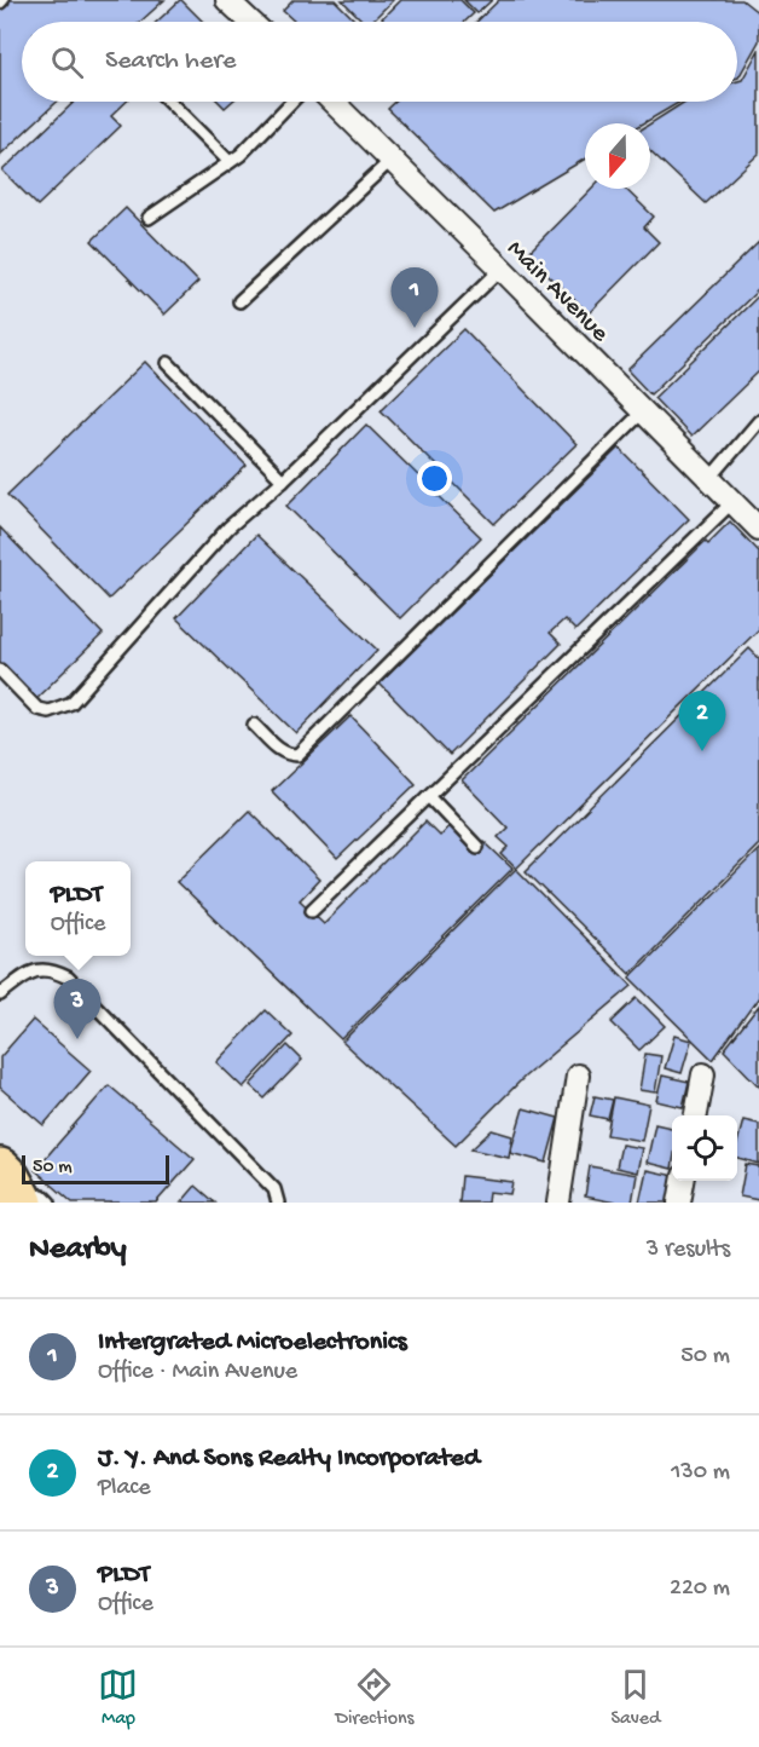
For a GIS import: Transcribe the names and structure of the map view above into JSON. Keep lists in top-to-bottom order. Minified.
{"streets":{"street":["Main Avenue"]},"scale_bar":"50 m","north":"bottom","page":{"search":"Search here","pins":["1","2","3"],"popup":["PLDT","Office"],"scale":"50 m","heading":["Nearby","3 results"],"list":[{"mark":"1","name":"Intergrated Microelectronics","note":"Office · Main Avenue","value":"50 m"},{"mark":"2","name":"J. Y. And Sons Realty Incorporated","note":"Place","value":"130 m"},{"mark":"3","name":"PLDT","note":"Office","value":"220 m"}],"nav":["Map","Directions","Saved"]}}
